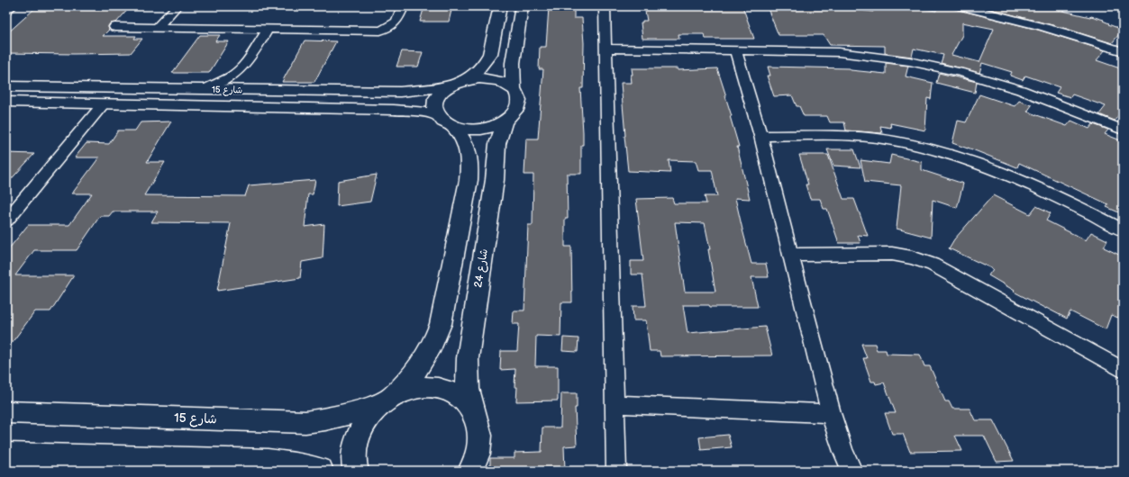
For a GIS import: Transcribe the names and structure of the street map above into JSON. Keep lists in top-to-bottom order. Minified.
{"streets":{"street":["شارع 15","شارع 24"]},"crossings":[["شارع 15","شارع 24"]]}
